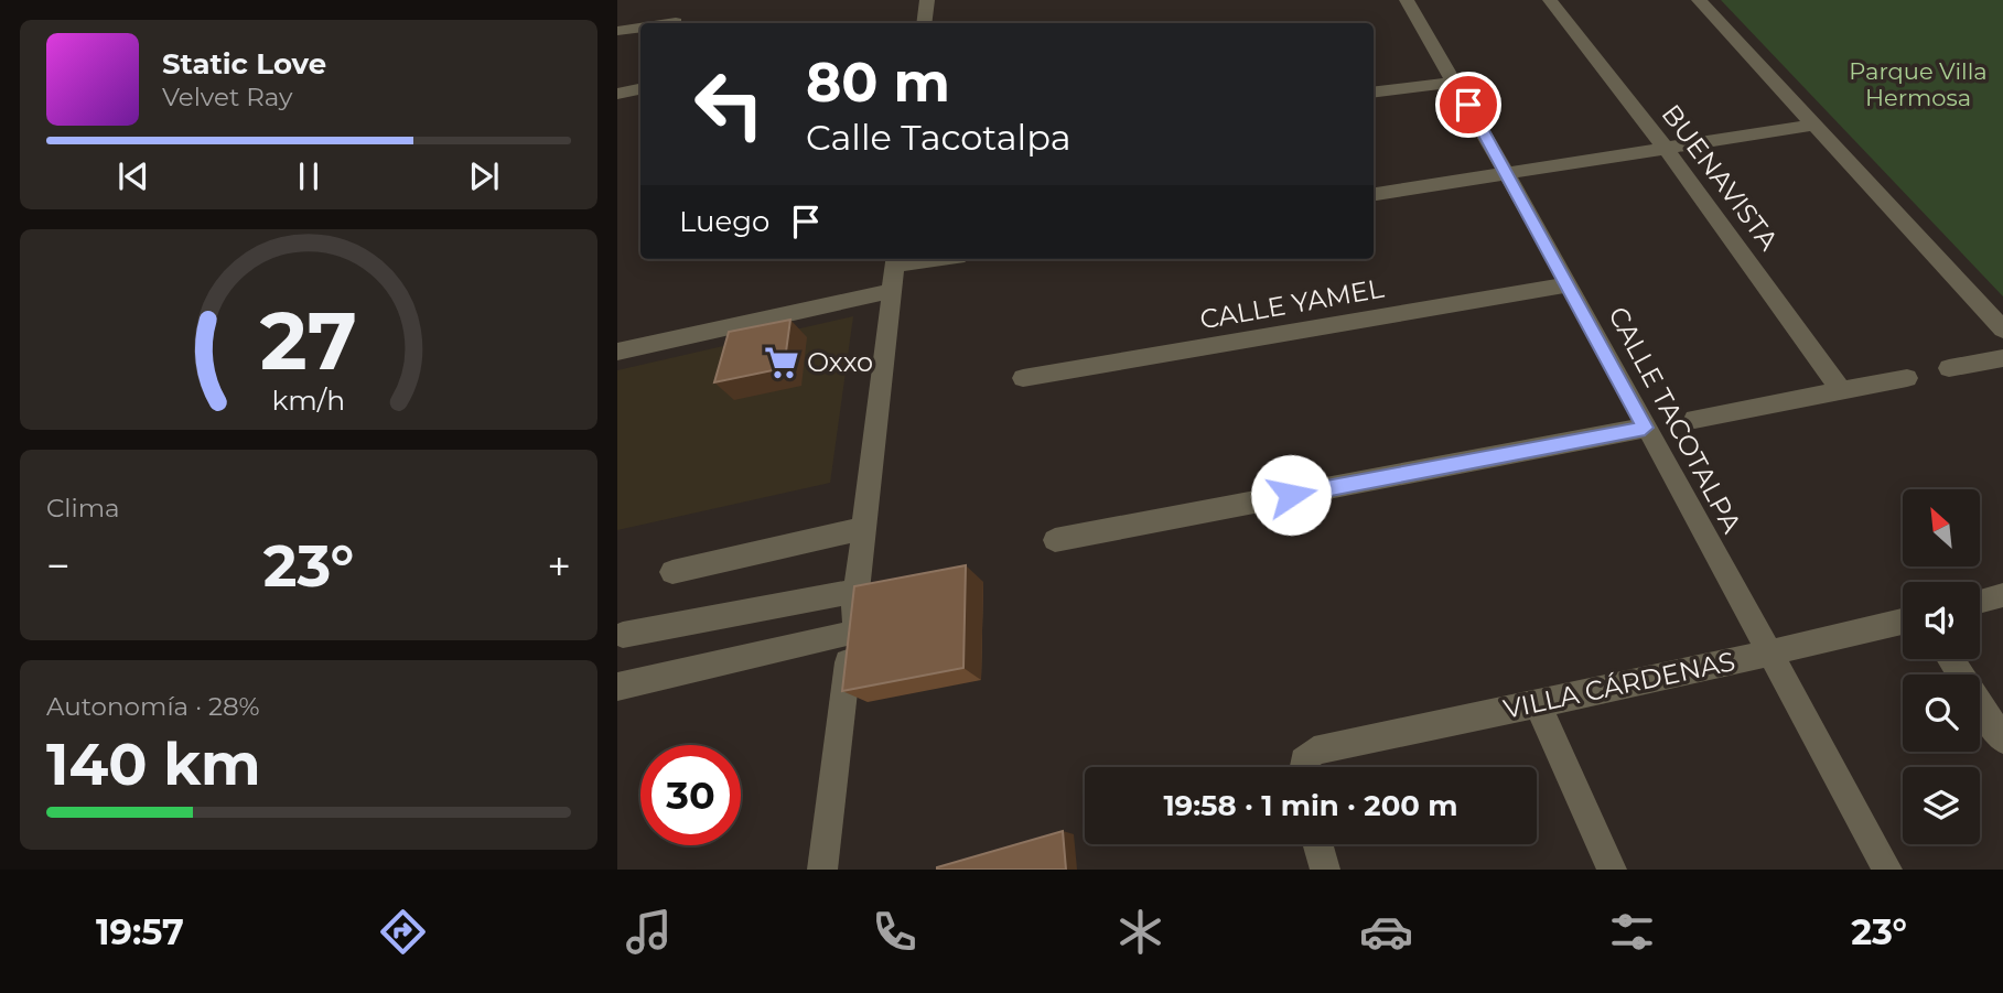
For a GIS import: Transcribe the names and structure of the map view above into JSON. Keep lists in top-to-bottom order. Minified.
{"streets":{"street":["BUENAVISTA","CALLE YAMEL","CALLE TACOTALPA","VILLA CÁRDENAS"]},"crossings":[["CALLE YAMEL","CALLE TACOTALPA"],["CALLE TACOTALPA","VILLA CÁRDENAS"]],"parks":["Parque Villa Hermosa"],"places":{"supermarket":["Oxxo"]},"north":"top left","page":{"turn":["80 m","Calle Tacotalpa"],"song":["Static Love","Velvet Ray"],"then":"Luego","tile":["Clima",["Autonomía · 28%","140 km"]],"heat":["−","23°","+"],"limit":"30","trip":"19:58 · 1 min · 200 m","tabs":["19:57","23°"],"gauge":["27","km/h"]}}
